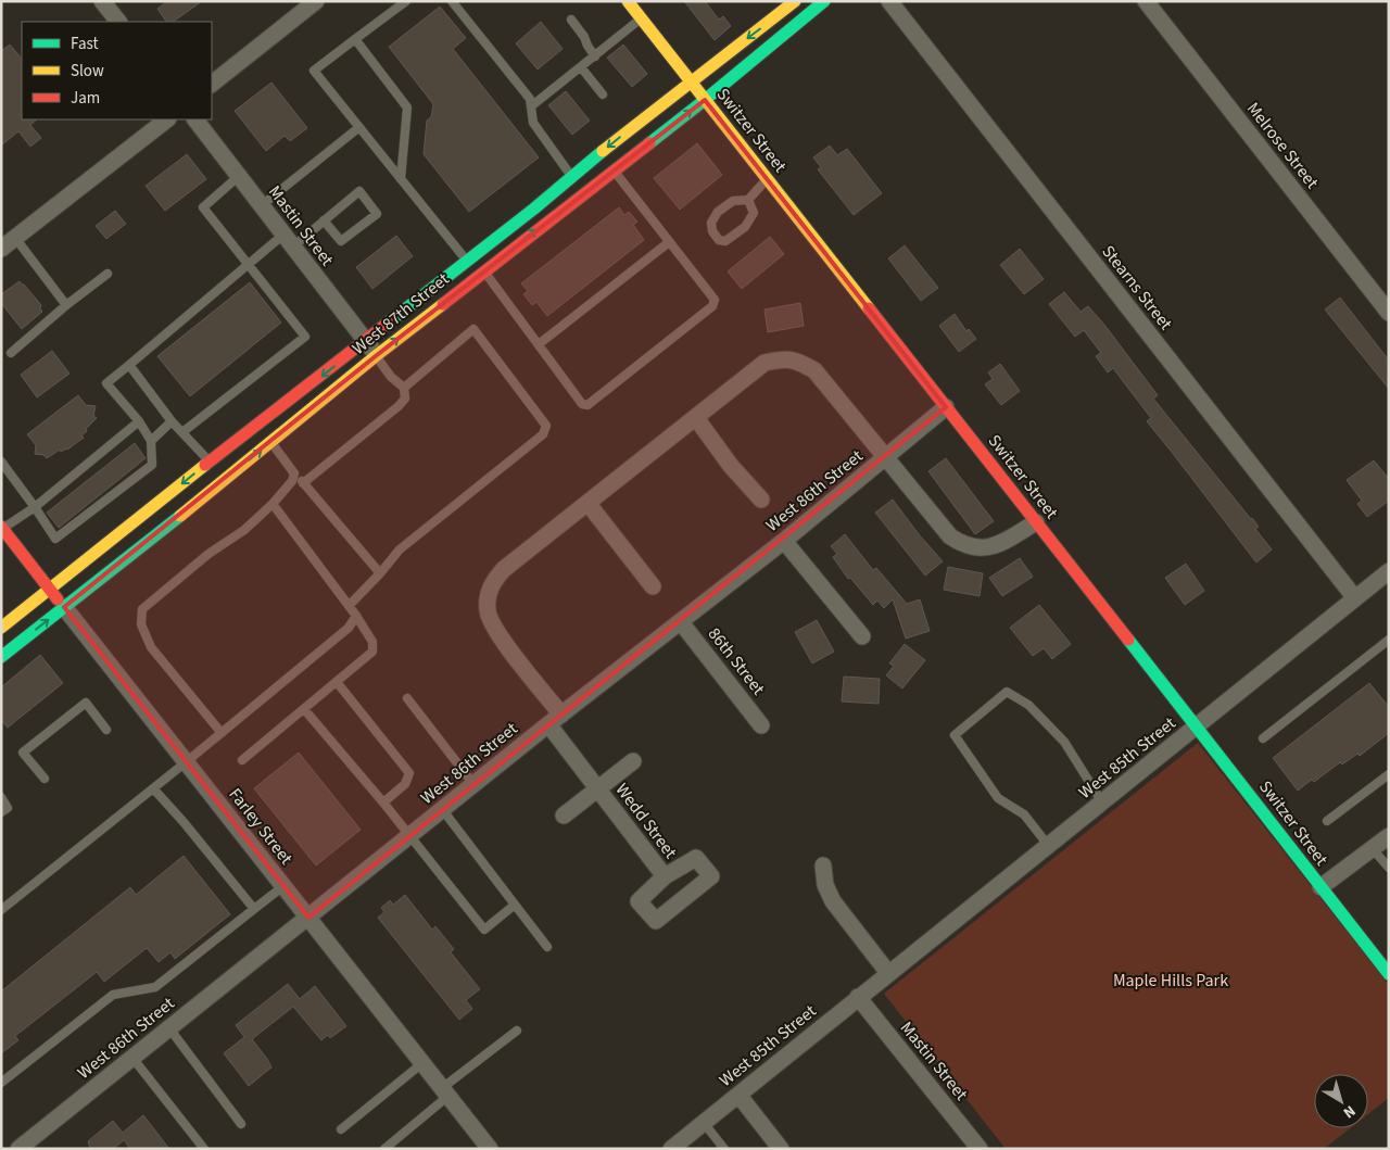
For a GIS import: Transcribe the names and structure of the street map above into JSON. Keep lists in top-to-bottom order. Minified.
{"streets":{"main road":["Switzer Street","West 87th Street","Farley Street"],"street":["Melrose Street","Mastin Street","Stearns Street","West 86th Street","86th Street","West 85th Street","Wedd Street"]},"crossings":[["Switzer Street","West 87th Street"],["Switzer Street","West 86th Street"],["Switzer Street","West 85th Street"],["Switzer Street","Wedd Street"],["Mastin Street","West 87th Street"],["Mastin Street","West 85th Street"],["Stearns Street","West 85th Street"],["West 87th Street","Farley Street"],["West 86th Street","86th Street"],["West 86th Street","Wedd Street"],["West 86th Street","Farley Street"]],"parks":["Maple Hills Park"],"legend":["Fast","Slow","Jam"],"north":"bottom right"}
